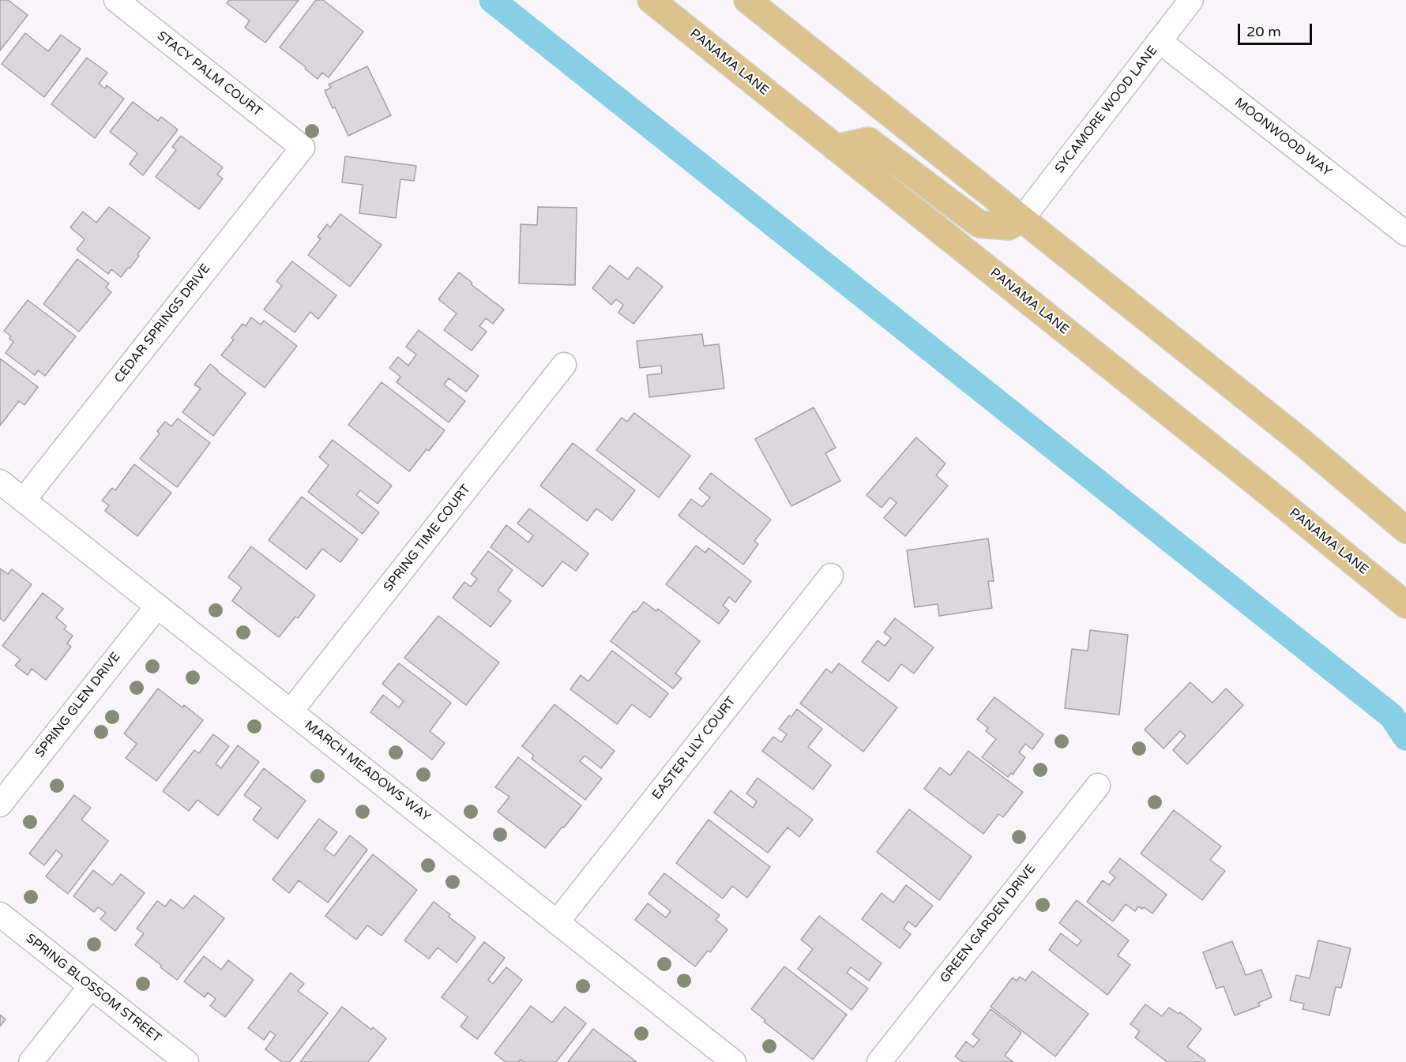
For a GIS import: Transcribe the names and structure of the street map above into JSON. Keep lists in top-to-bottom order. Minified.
{"streets":{"main road":["PANAMA LANE"],"street":["STACY PALM COURT","SYCAMORE WOOD LANE","MOONWOOD WAY","CEDAR SPRINGS DRIVE","SPRING TIME COURT","SPRING GLEN DRIVE","EASTER LILY COURT","MARCH MEADOWS WAY","GREEN GARDEN DRIVE","SPRING BLOSSOM STREET"]},"crossings":[["STACY PALM COURT","CEDAR SPRINGS DRIVE"],["SYCAMORE WOOD LANE","MOONWOOD WAY"],["CEDAR SPRINGS DRIVE","MARCH MEADOWS WAY"],["SPRING TIME COURT","MARCH MEADOWS WAY"],["SPRING GLEN DRIVE","MARCH MEADOWS WAY"],["EASTER LILY COURT","MARCH MEADOWS WAY"]],"scale_bar":"20 m"}
